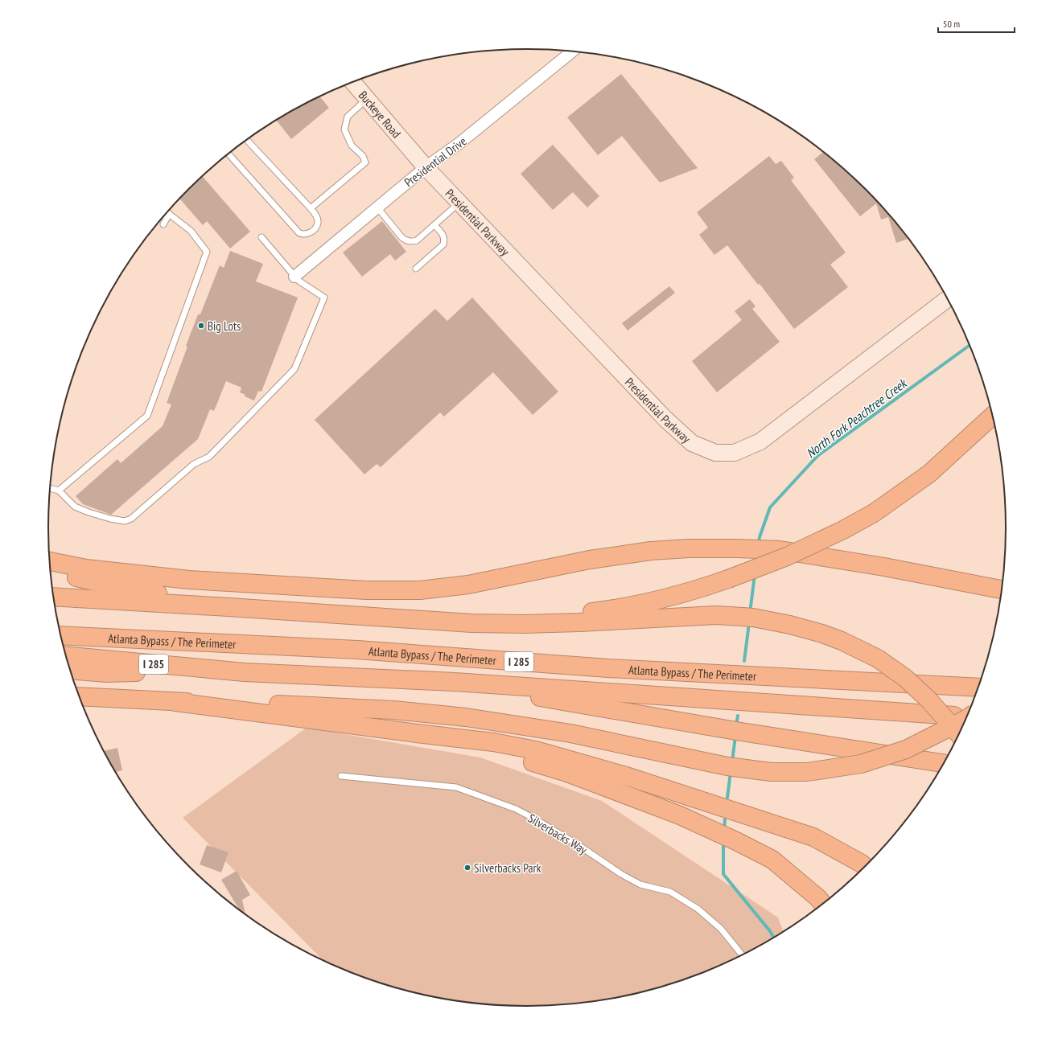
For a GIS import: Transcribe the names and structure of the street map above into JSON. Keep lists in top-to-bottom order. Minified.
{"streets":{"highway":["Atlanta Bypass / The Perimeter","I 285"],"street":["Buckeye Road","Presidential Drive","Presidential Parkway"],"lane":["Silverbacks Way"]},"crossings":[["Buckeye Road","Presidential Parkway"],["Presidential Drive","Presidential Parkway"]],"water":["North Fork Peachtree Creek"],"places":["Big Lots","Silverbacks Park"],"scale_bar":"50 m"}
